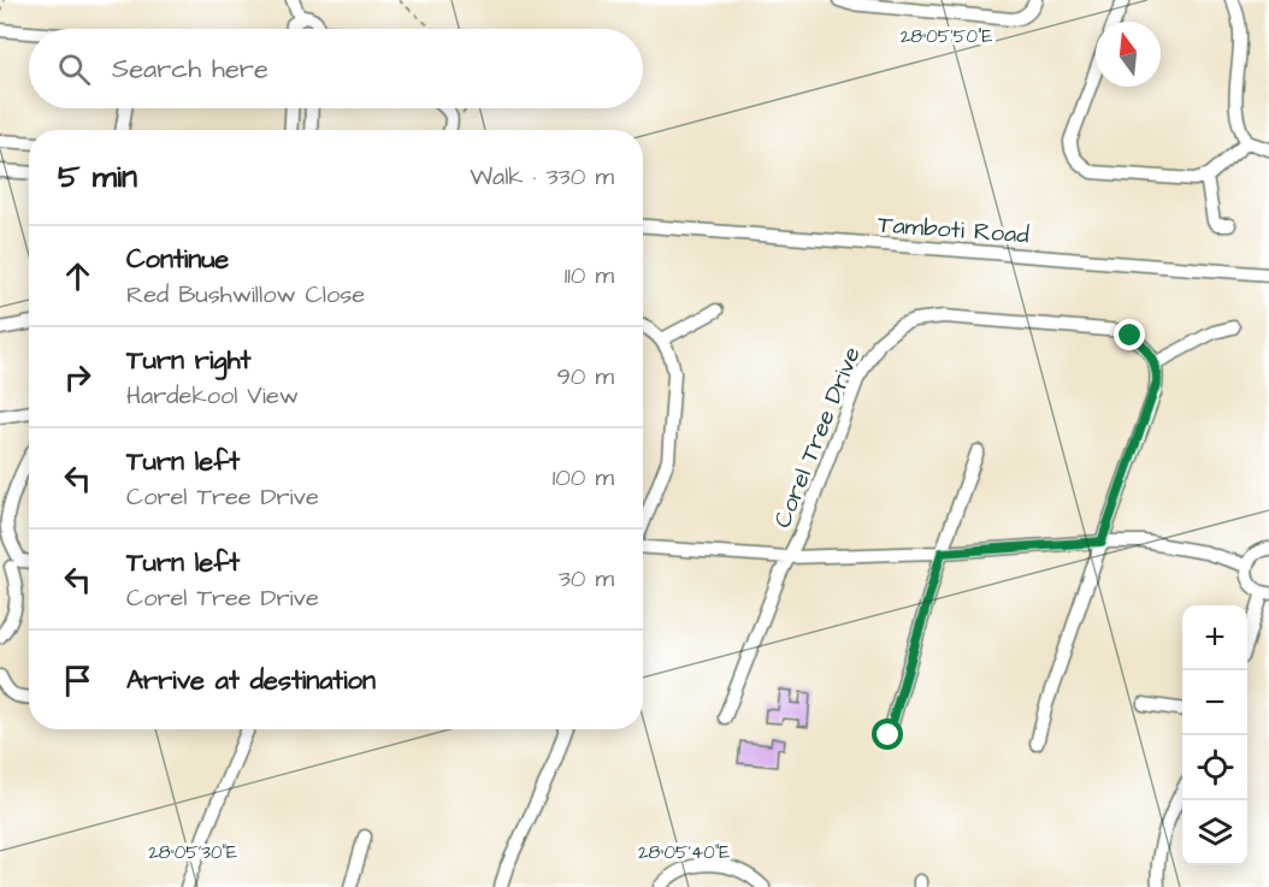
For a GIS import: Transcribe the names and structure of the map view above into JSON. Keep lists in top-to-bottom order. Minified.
{"streets":{"street":["Tamboti Road","Corel Tree Drive"]},"north":"top","page":{"search":"Search here","heading":["5 min","Walk · 330 m"],"list":[["Continue","Red Bushwillow Close","110 m"],["Turn right","Hardekool View","90 m"],["Turn left","Corel Tree Drive","100 m"],["Turn left","Corel Tree Drive","30 m"],"Arrive at destination"],"map_buttons":["+","−"]},"coordinates":["28°05'50\"E","28°05'30\"E","28°05'40\"E"]}
